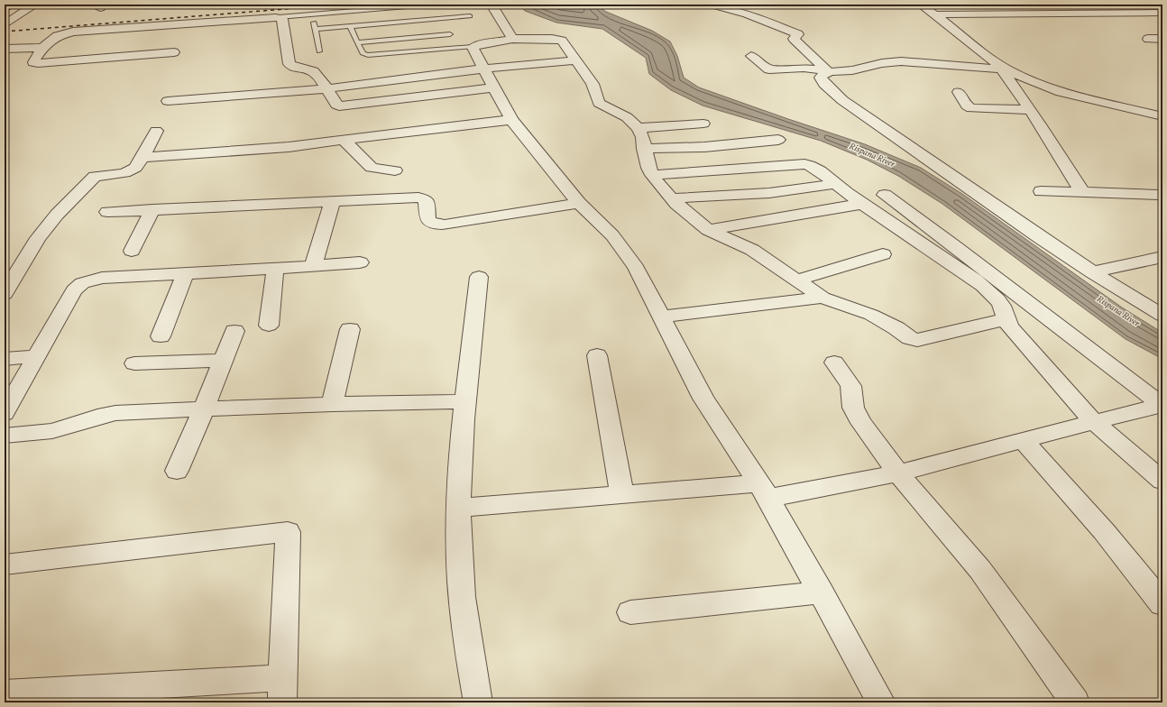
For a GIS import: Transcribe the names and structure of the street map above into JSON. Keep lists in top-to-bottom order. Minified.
{"water":["Rispana River"]}
